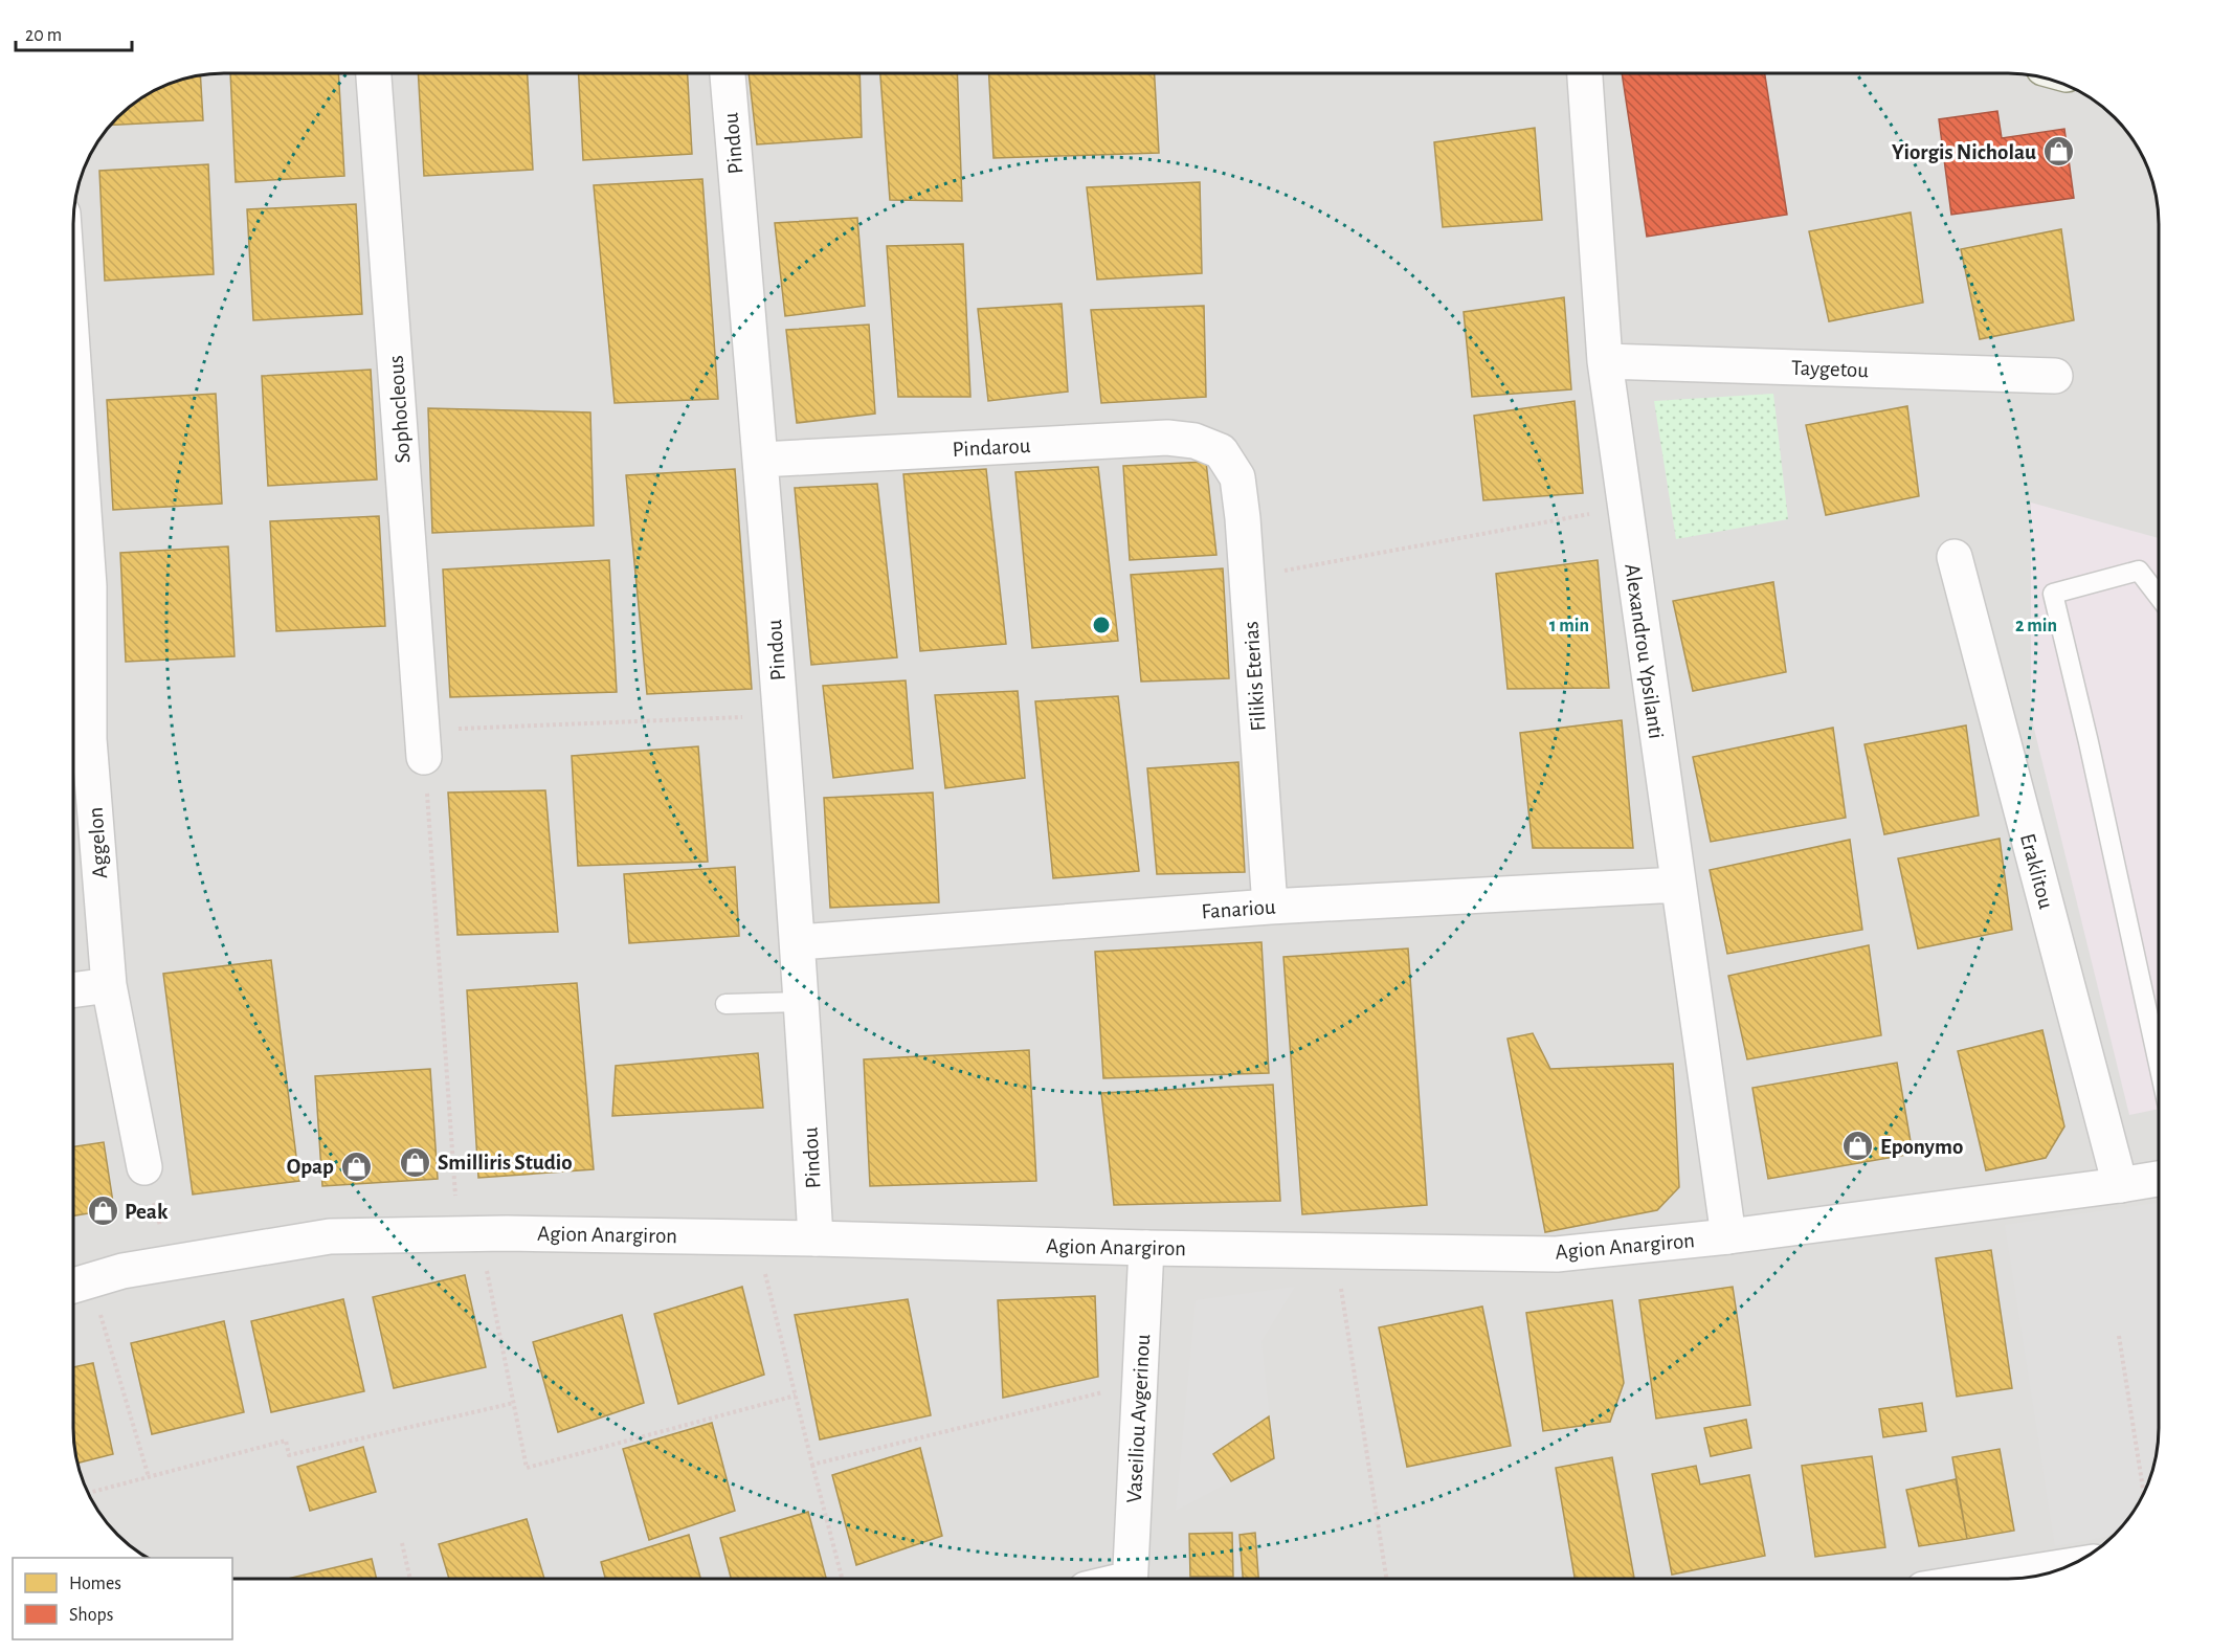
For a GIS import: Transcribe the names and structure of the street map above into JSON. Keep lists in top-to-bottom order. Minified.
{"streets":{"street":["Pindou","Taygetou","Sophocleous","Pindarou","Alexandrou Ypsilanti","Filikis Eterias","Aggelon","Eraklitou","Fanariou","Agion Anargiron","Vaseiliou Avgerinou"]},"crossings":[["Pindou","Pindarou"],["Pindou","Fanariou"],["Pindou","Agion Anargiron"],["Taygetou","Alexandrou Ypsilanti"],["Pindarou","Filikis Eterias"],["Alexandrou Ypsilanti","Fanariou"],["Alexandrou Ypsilanti","Agion Anargiron"],["Filikis Eterias","Fanariou"],["Eraklitou","Agion Anargiron"],["Agion Anargiron","Vaseiliou Avgerinou"]],"places":{"shop":["Yiorgis Nicholau","Eponymo","Smilliris Studio","Opap","Peak"]},"legend":["Homes","Shops"],"scale_bar":"20 m","rings":["1 min","2 min"]}
